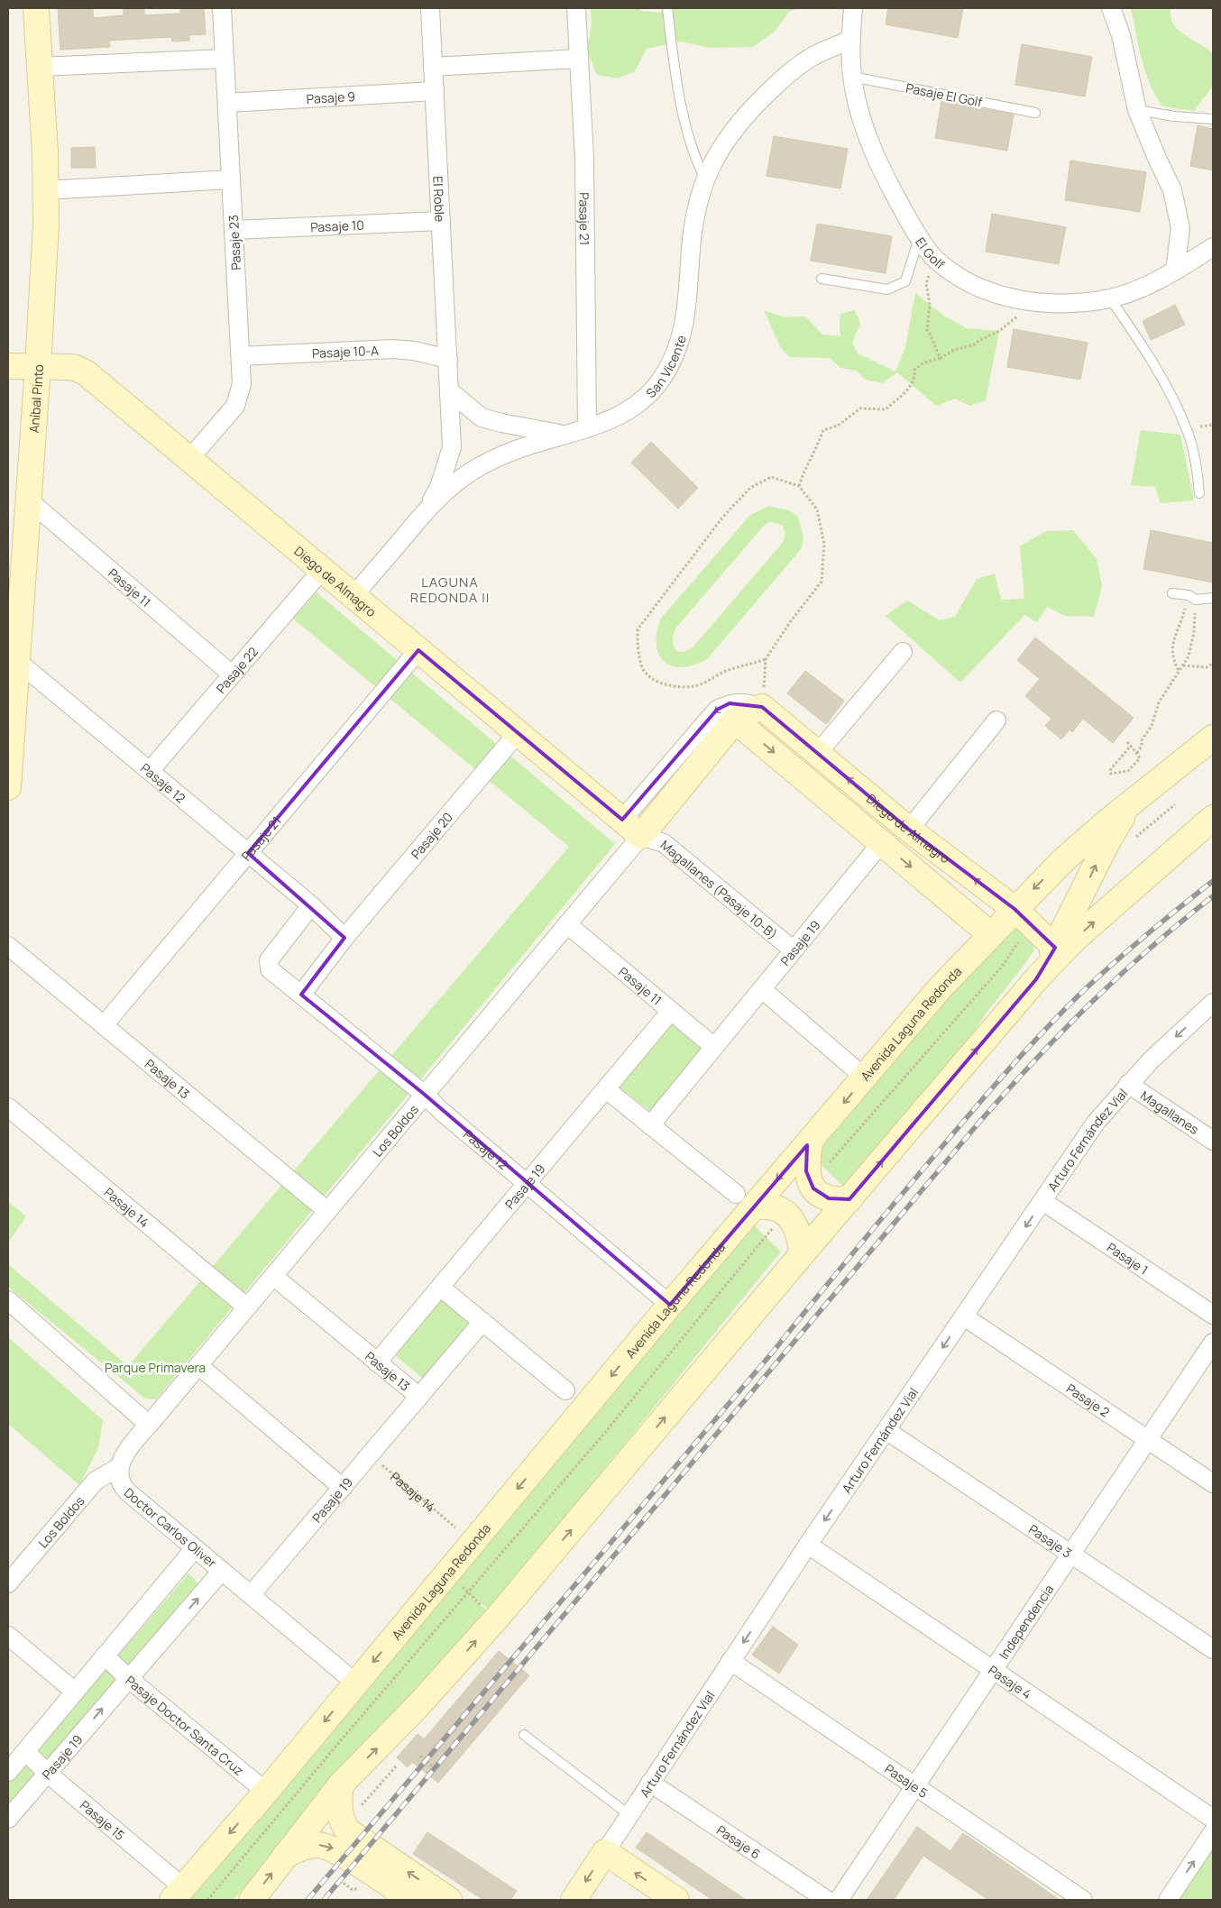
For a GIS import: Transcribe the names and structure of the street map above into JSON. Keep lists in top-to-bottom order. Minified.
{"streets":{"main road":["Aníbal Pinto","Diego de Almagro","Avenida Laguna Redonda","Arturo Fernández Vial"],"street":["Pasaje 9","El Roble","Pasaje 21","Pasaje 10","Pasaje 23","El Golf","Pasaje 10-A","San Vicente","Pasaje 11","Pasaje 22","Pasaje 12","Pasaje 20","Magallanes (Pasaje 10-B)","Pasaje 19","Pasaje 13","Magallanes","Los Boldos","Pasaje 14","Pasaje 1","Pasaje 2","Doctor Carlos Oliver","Pasaje 3","Independencia","Pasaje 4","Pasaje Doctor Santa Cruz","Pasaje 5","Pasaje 15","Pasaje 6"],"lane":["Pasaje El Golf"]},"crossings":[["Pasaje El Golf","El Golf"],["Pasaje 9","El Roble"],["Pasaje 9","Pasaje 23"],["El Roble","Pasaje 10"],["El Roble","Pasaje 10-A"],["El Roble","San Vicente"],["Pasaje 21","San Vicente"],["Pasaje 21","Diego de Almagro"],["Pasaje 21","Pasaje 12"],["Pasaje 21","Pasaje 13"],["Pasaje 10","Pasaje 23"],["Pasaje 23","Pasaje 10-A"],["Pasaje 23","Diego de Almagro"],["El Golf","San Vicente"],["San Vicente","Diego de Almagro"],["Aníbal Pinto","Diego de Almagro"],["Aníbal Pinto","Pasaje 11"],["Aníbal Pinto","Pasaje 12"],["Diego de Almagro","Pasaje 22"],["Diego de Almagro","Pasaje 20"],["Diego de Almagro","Magallanes (Pasaje 10-B)"],["Diego de Almagro","Avenida Laguna Redonda"],["Diego de Almagro","Los Boldos"],["Pasaje 11","Pasaje 22"],["Pasaje 11","Pasaje 19"],["Pasaje 11","Los Boldos"],["Pasaje 22","Pasaje 12"],["Pasaje 12","Pasaje 20"],["Pasaje 12","Pasaje 19"],["Pasaje 12","Avenida Laguna Redonda"],["Pasaje 12","Los Boldos"],["Magallanes (Pasaje 10-B)","Pasaje 19"],["Magallanes (Pasaje 10-B)","Los Boldos"],["Pasaje 19","Pasaje 13"],["Pasaje 19","Pasaje 14"],["Pasaje 19","Doctor Carlos Oliver"],["Pasaje 19","Pasaje Doctor Santa Cruz"],["Pasaje 19","Pasaje 15"],["Avenida Laguna Redonda","Doctor Carlos Oliver"],["Avenida Laguna Redonda","Pasaje Doctor Santa Cruz"],["Avenida Laguna Redonda","Pasaje 15"],["Pasaje 13","Los Boldos"],["Magallanes","Arturo Fernández Vial"],["Los Boldos","Pasaje 14"],["Los Boldos","Doctor Carlos Oliver"],["Arturo Fernández Vial","Pasaje 1"],["Arturo Fernández Vial","Pasaje 2"],["Arturo Fernández Vial","Pasaje 3"],["Arturo Fernández Vial","Pasaje 4"],["Arturo Fernández Vial","Pasaje 5"],["Arturo Fernández Vial","Pasaje 6"],["Pasaje 2","Independencia"],["Pasaje 3","Independencia"],["Independencia","Pasaje 4"],["Independencia","Pasaje 5"]],"one_way":["Arturo Fernández Vial"],"districts":["LAGUNA REDONDA II"],"parks":["Parque Primavera"]}
